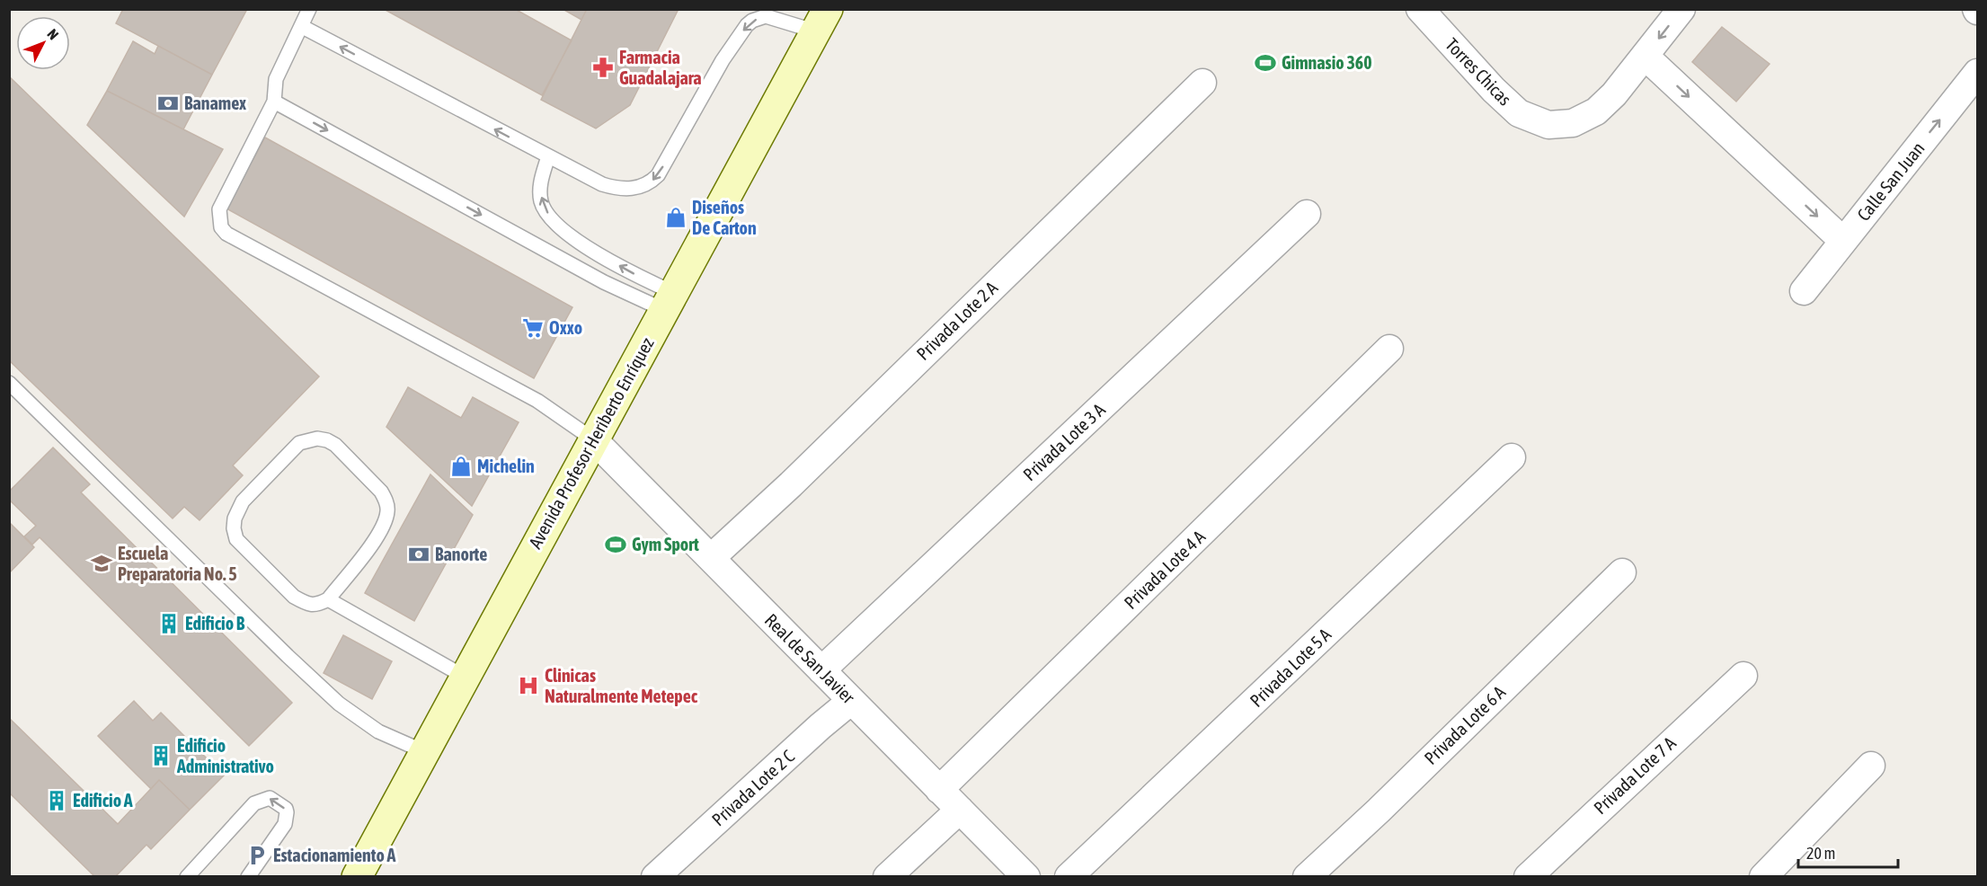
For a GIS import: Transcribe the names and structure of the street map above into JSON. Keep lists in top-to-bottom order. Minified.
{"streets":{"main road":["Avenida Profesor Heriberto Enríquez"],"street":["Torres Chicas","Calle San Juan","Privada Lote 2 A","Privada Lote 3 A","Privada Lote 4 A","Real de San Javier","Privada Lote 5 A","Privada Lote 6 A","Privada Lote 7 A","Privada Lote 2 C"]},"crossings":[["Privada Lote 2 A","Real de San Javier"],["Privada Lote 3 A","Real de San Javier"],["Avenida Profesor Heriberto Enríquez","Real de San Javier"],["Privada Lote 4 A","Real de San Javier"],["Real de San Javier","Privada Lote 2 C"]],"one_way":["Calle San Juan"],"places":{"sports":["Gimnasio 360","Gym Sport"],"pharmacy":["Farmacia Guadalajara"],"bank":["Banamex","Banorte"],"shop":["Diseños De Carton","Michelin"],"supermarket":["Oxxo"],"school or university":["Escuela Preparatoria No. 5"],"building":["Edificio B","Edificio Administrativo","Edificio A"],"hospital":["Clinicas Naturalmente Metepec"],"parking":["Estacionamiento A"]},"scale_bar":"20 m","north":"top right"}
